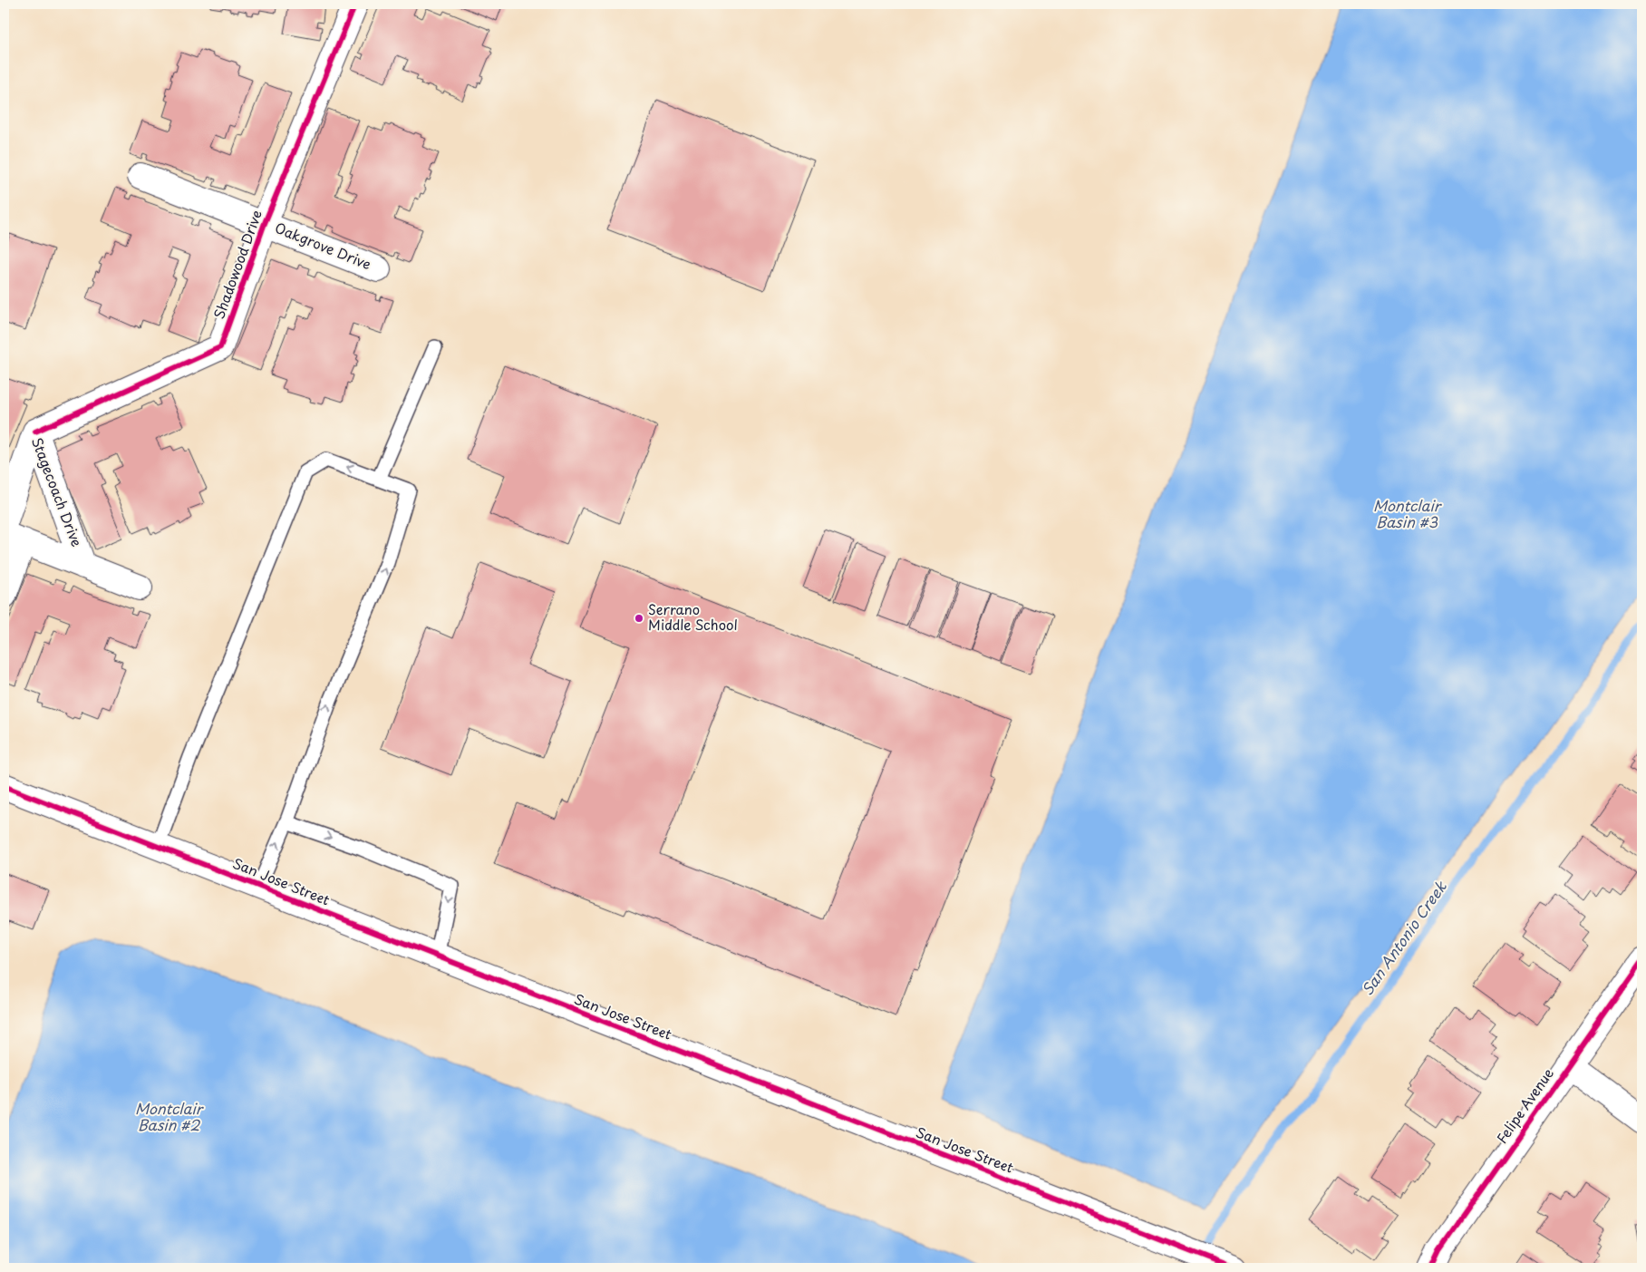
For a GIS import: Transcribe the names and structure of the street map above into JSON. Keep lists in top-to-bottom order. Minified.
{"streets":{"street":["Oakgrove Drive","Shadowood Drive","Stagecoach Drive","San Jose Street","Felipe Avenue"]},"crossings":[["Oakgrove Drive","Shadowood Drive"],["Shadowood Drive","Stagecoach Drive"]],"water":["Montclair Basin #3","San Antonio Creek","Montclair Basin #2"],"places":["Serrano Middle School"]}
